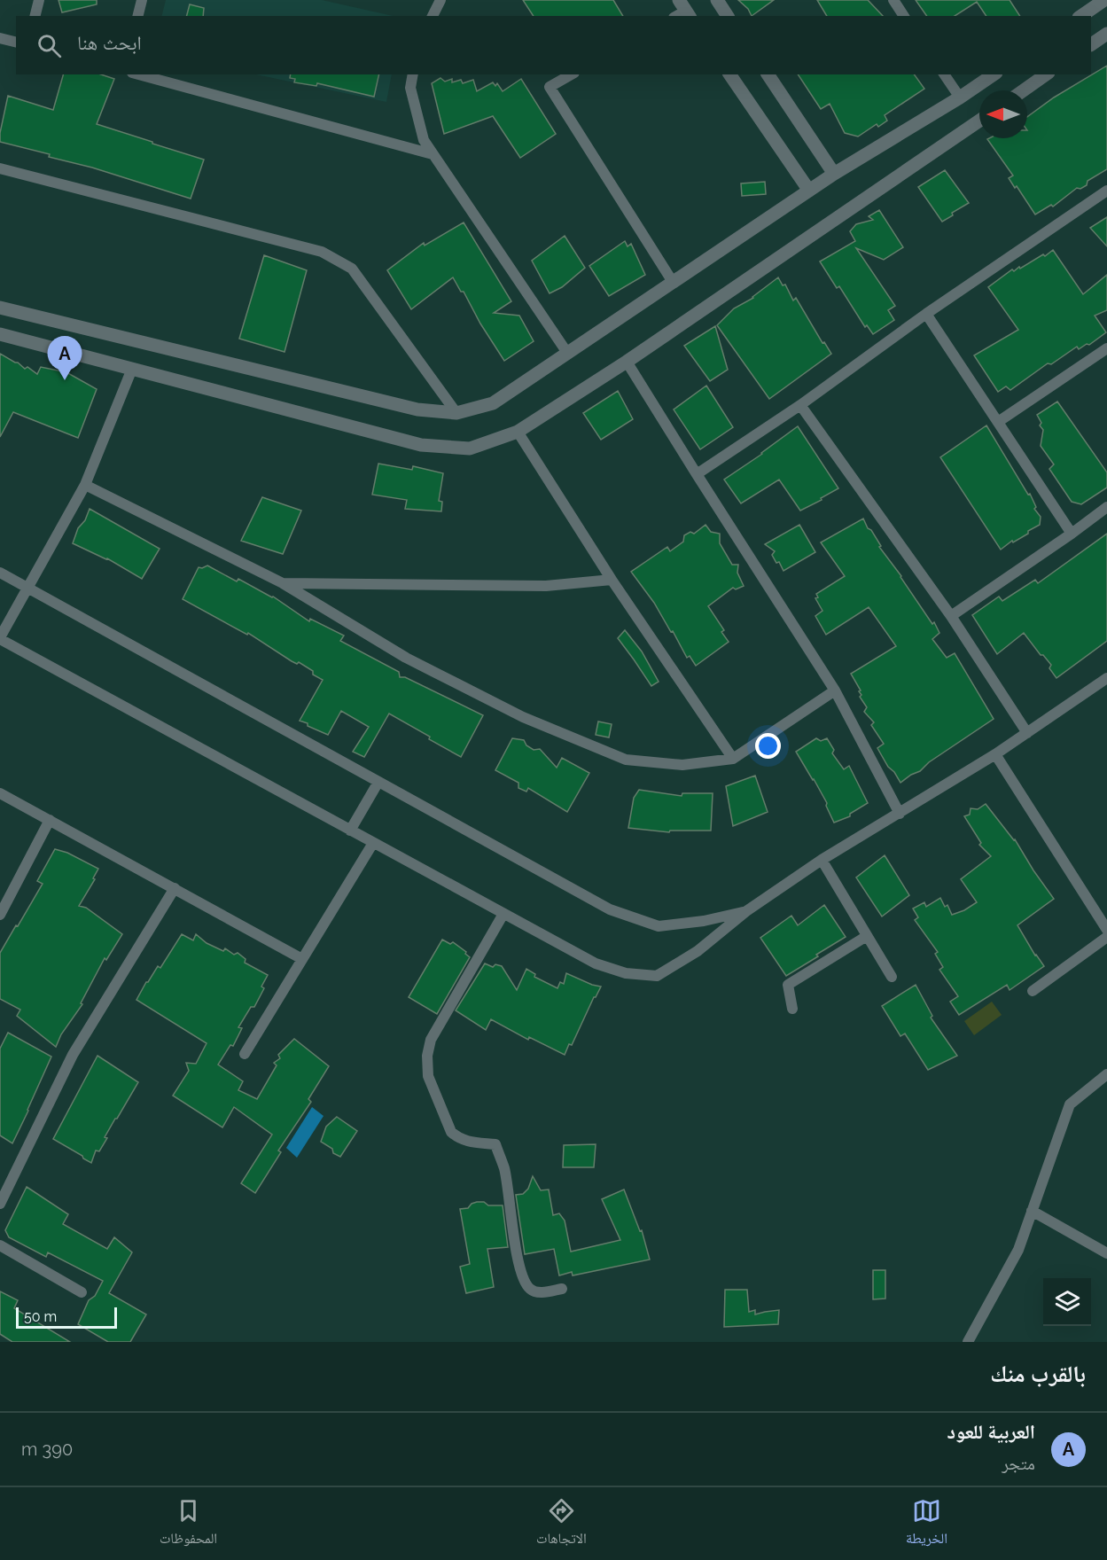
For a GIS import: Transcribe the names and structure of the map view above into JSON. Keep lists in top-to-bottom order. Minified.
{"scale_bar":"50 m","north":"left","page":{"search":"ابحث هنا","pins":"A","scale":"50 m","heading":"بالقرب منك","list":[{"mark":"A","name":"العربية للعود","note":"متجر","value":"390 m"}],"nav":["الخريطة","الاتجاهات","المحفوظات"]}}
